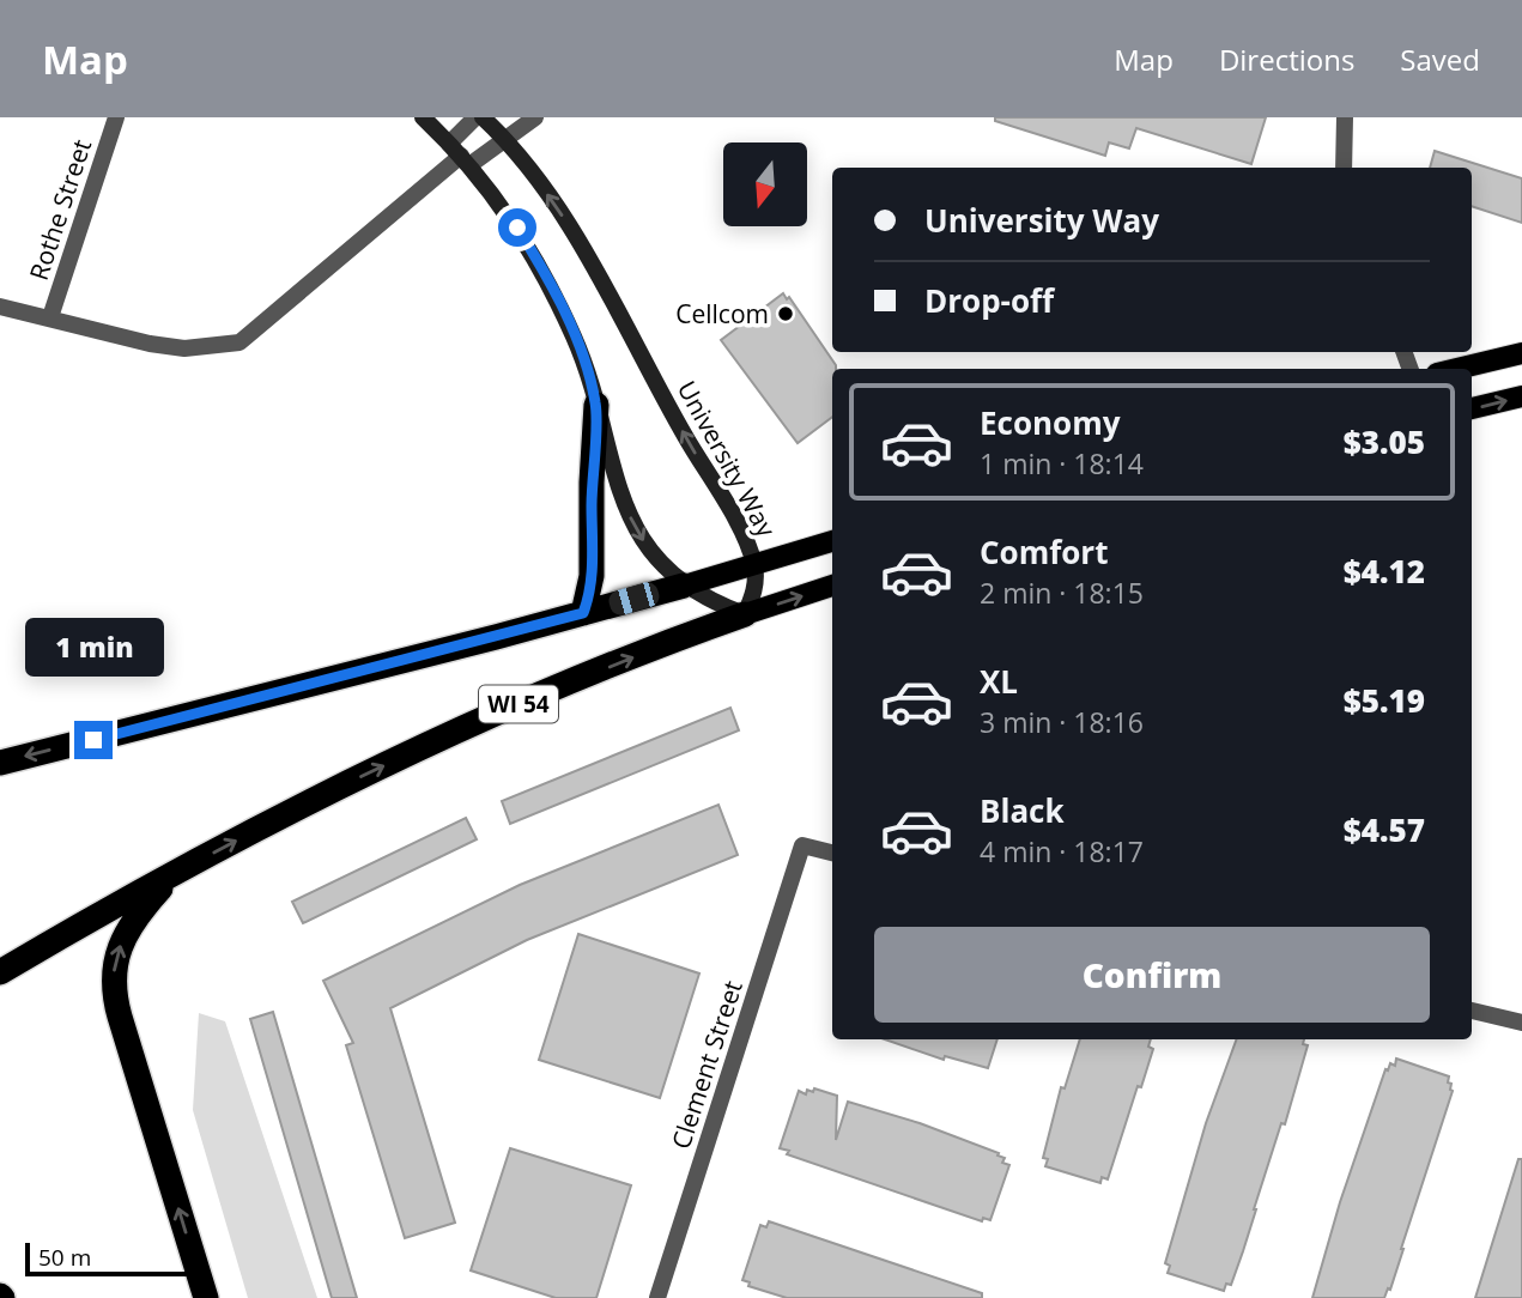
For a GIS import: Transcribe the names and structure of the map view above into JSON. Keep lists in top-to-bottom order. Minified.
{"streets":{"highway":["WI 54"],"main road":["University Way"],"street":["Rothe Street","Clement Street"]},"crossings":[["University Way","WI 54"]],"places":["Cellcom"],"scale_bar":"50 m","north":"bottom","page":{"header":"Map","nav":["Map","Directions","Saved"],"banner":["University Way","Drop-off"],"list":[{"name":"Economy","note":"1 min · 18:14","value":"$3.05"},{"name":"Comfort","note":"2 min · 18:15","value":"$4.12"},{"name":"XL","note":"3 min · 18:16","value":"$5.19"},{"name":"Black","note":"4 min · 18:17","value":"$4.57"}],"bubble":"1 min","buttons":"Confirm","scale":"50 m"}}
